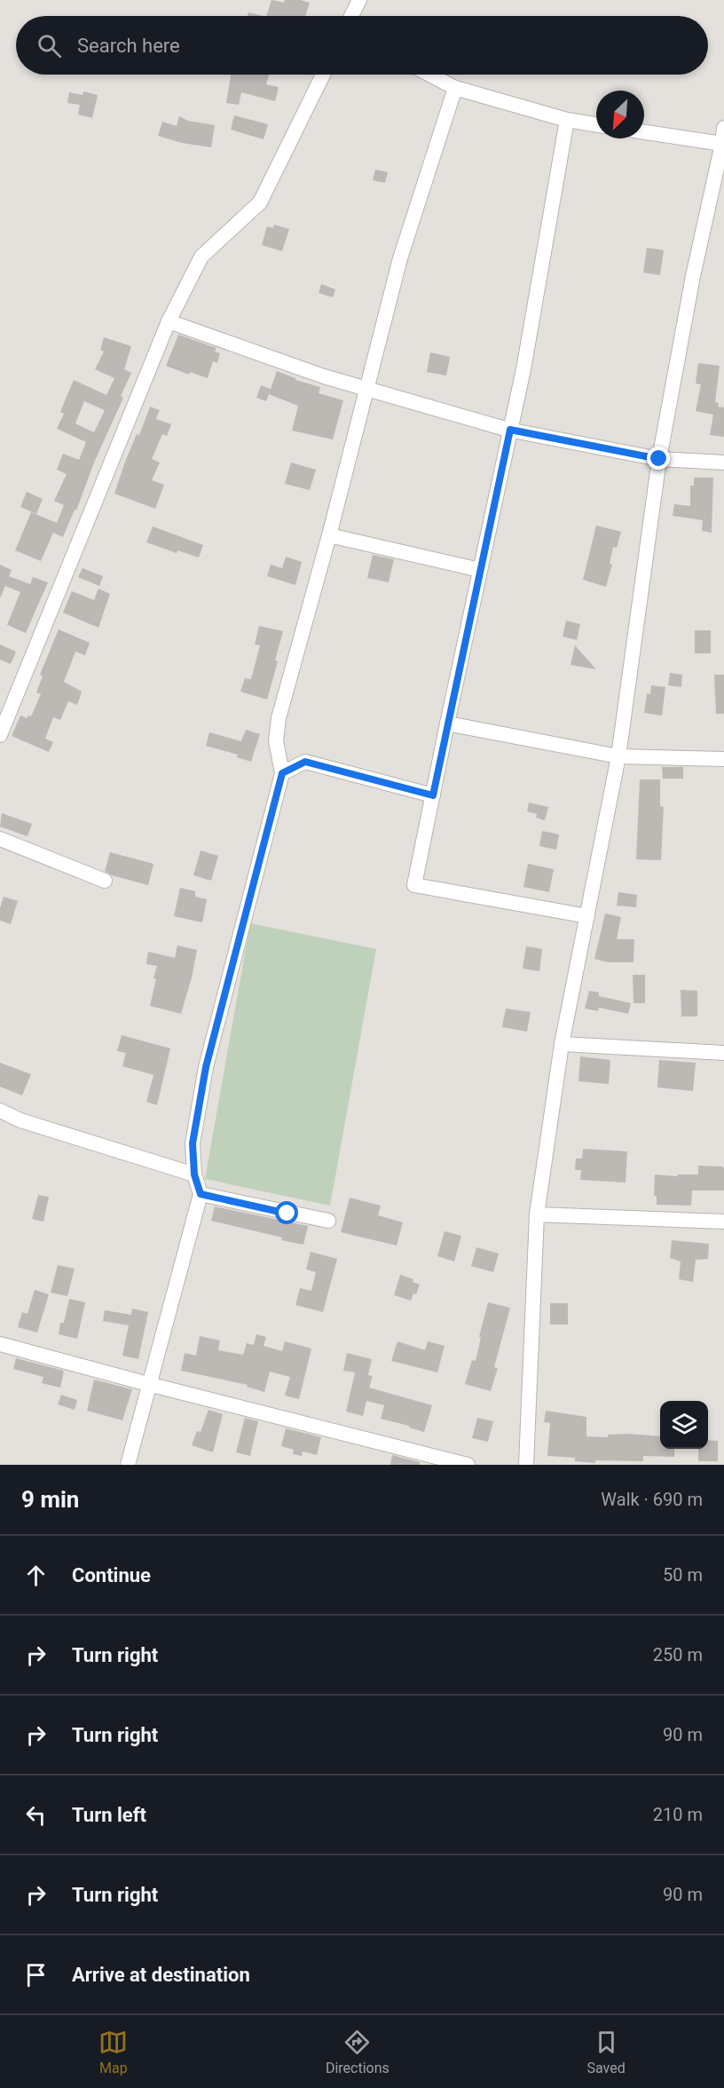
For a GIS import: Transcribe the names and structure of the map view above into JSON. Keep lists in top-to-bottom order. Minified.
{"north":"bottom left","page":{"search":"Search here","heading":["9 min","Walk · 690 m"],"list":[["Continue","50 m"],["Turn right","250 m"],["Turn right","90 m"],["Turn left","210 m"],["Turn right","90 m"],"Arrive at destination"],"nav":["Map","Directions","Saved"]}}
